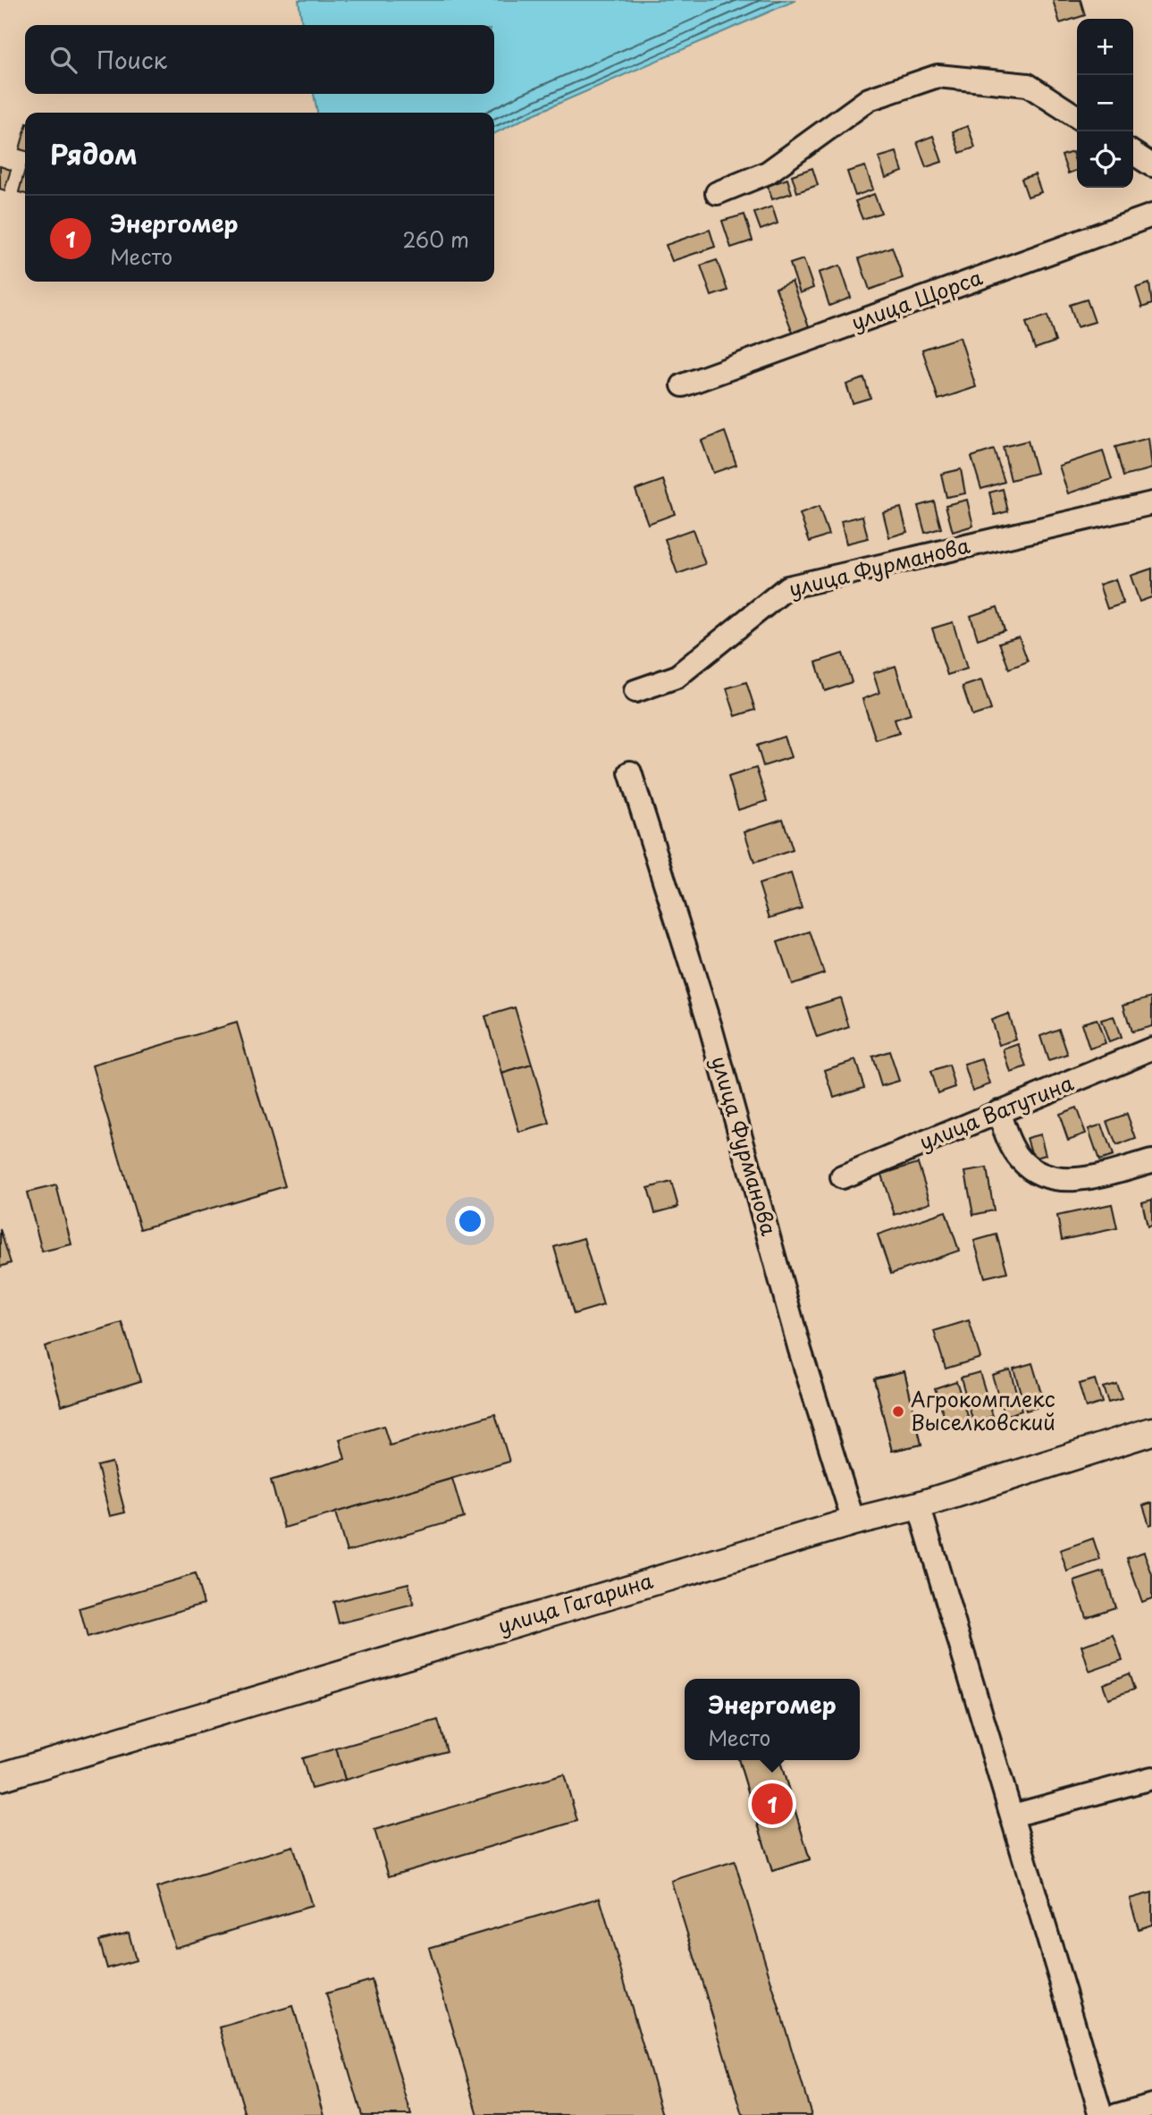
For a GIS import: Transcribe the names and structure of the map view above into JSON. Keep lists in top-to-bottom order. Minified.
{"streets":{"main road":["улица Гагарина"],"street":["улица Щорса","улица Фурманова","улица Ватутина"]},"crossings":[["улица Фурманова","улица Гагарина"]],"places":["Агрокомплекс Выселковский"],"page":{"map_buttons":["+","−"],"search":"Поиск","heading":"Рядом","list":[{"mark":"1","name":"Энергомер","note":"Место","value":"260 m"}],"popup":["Энергомер","Место"],"pins":"1"}}
